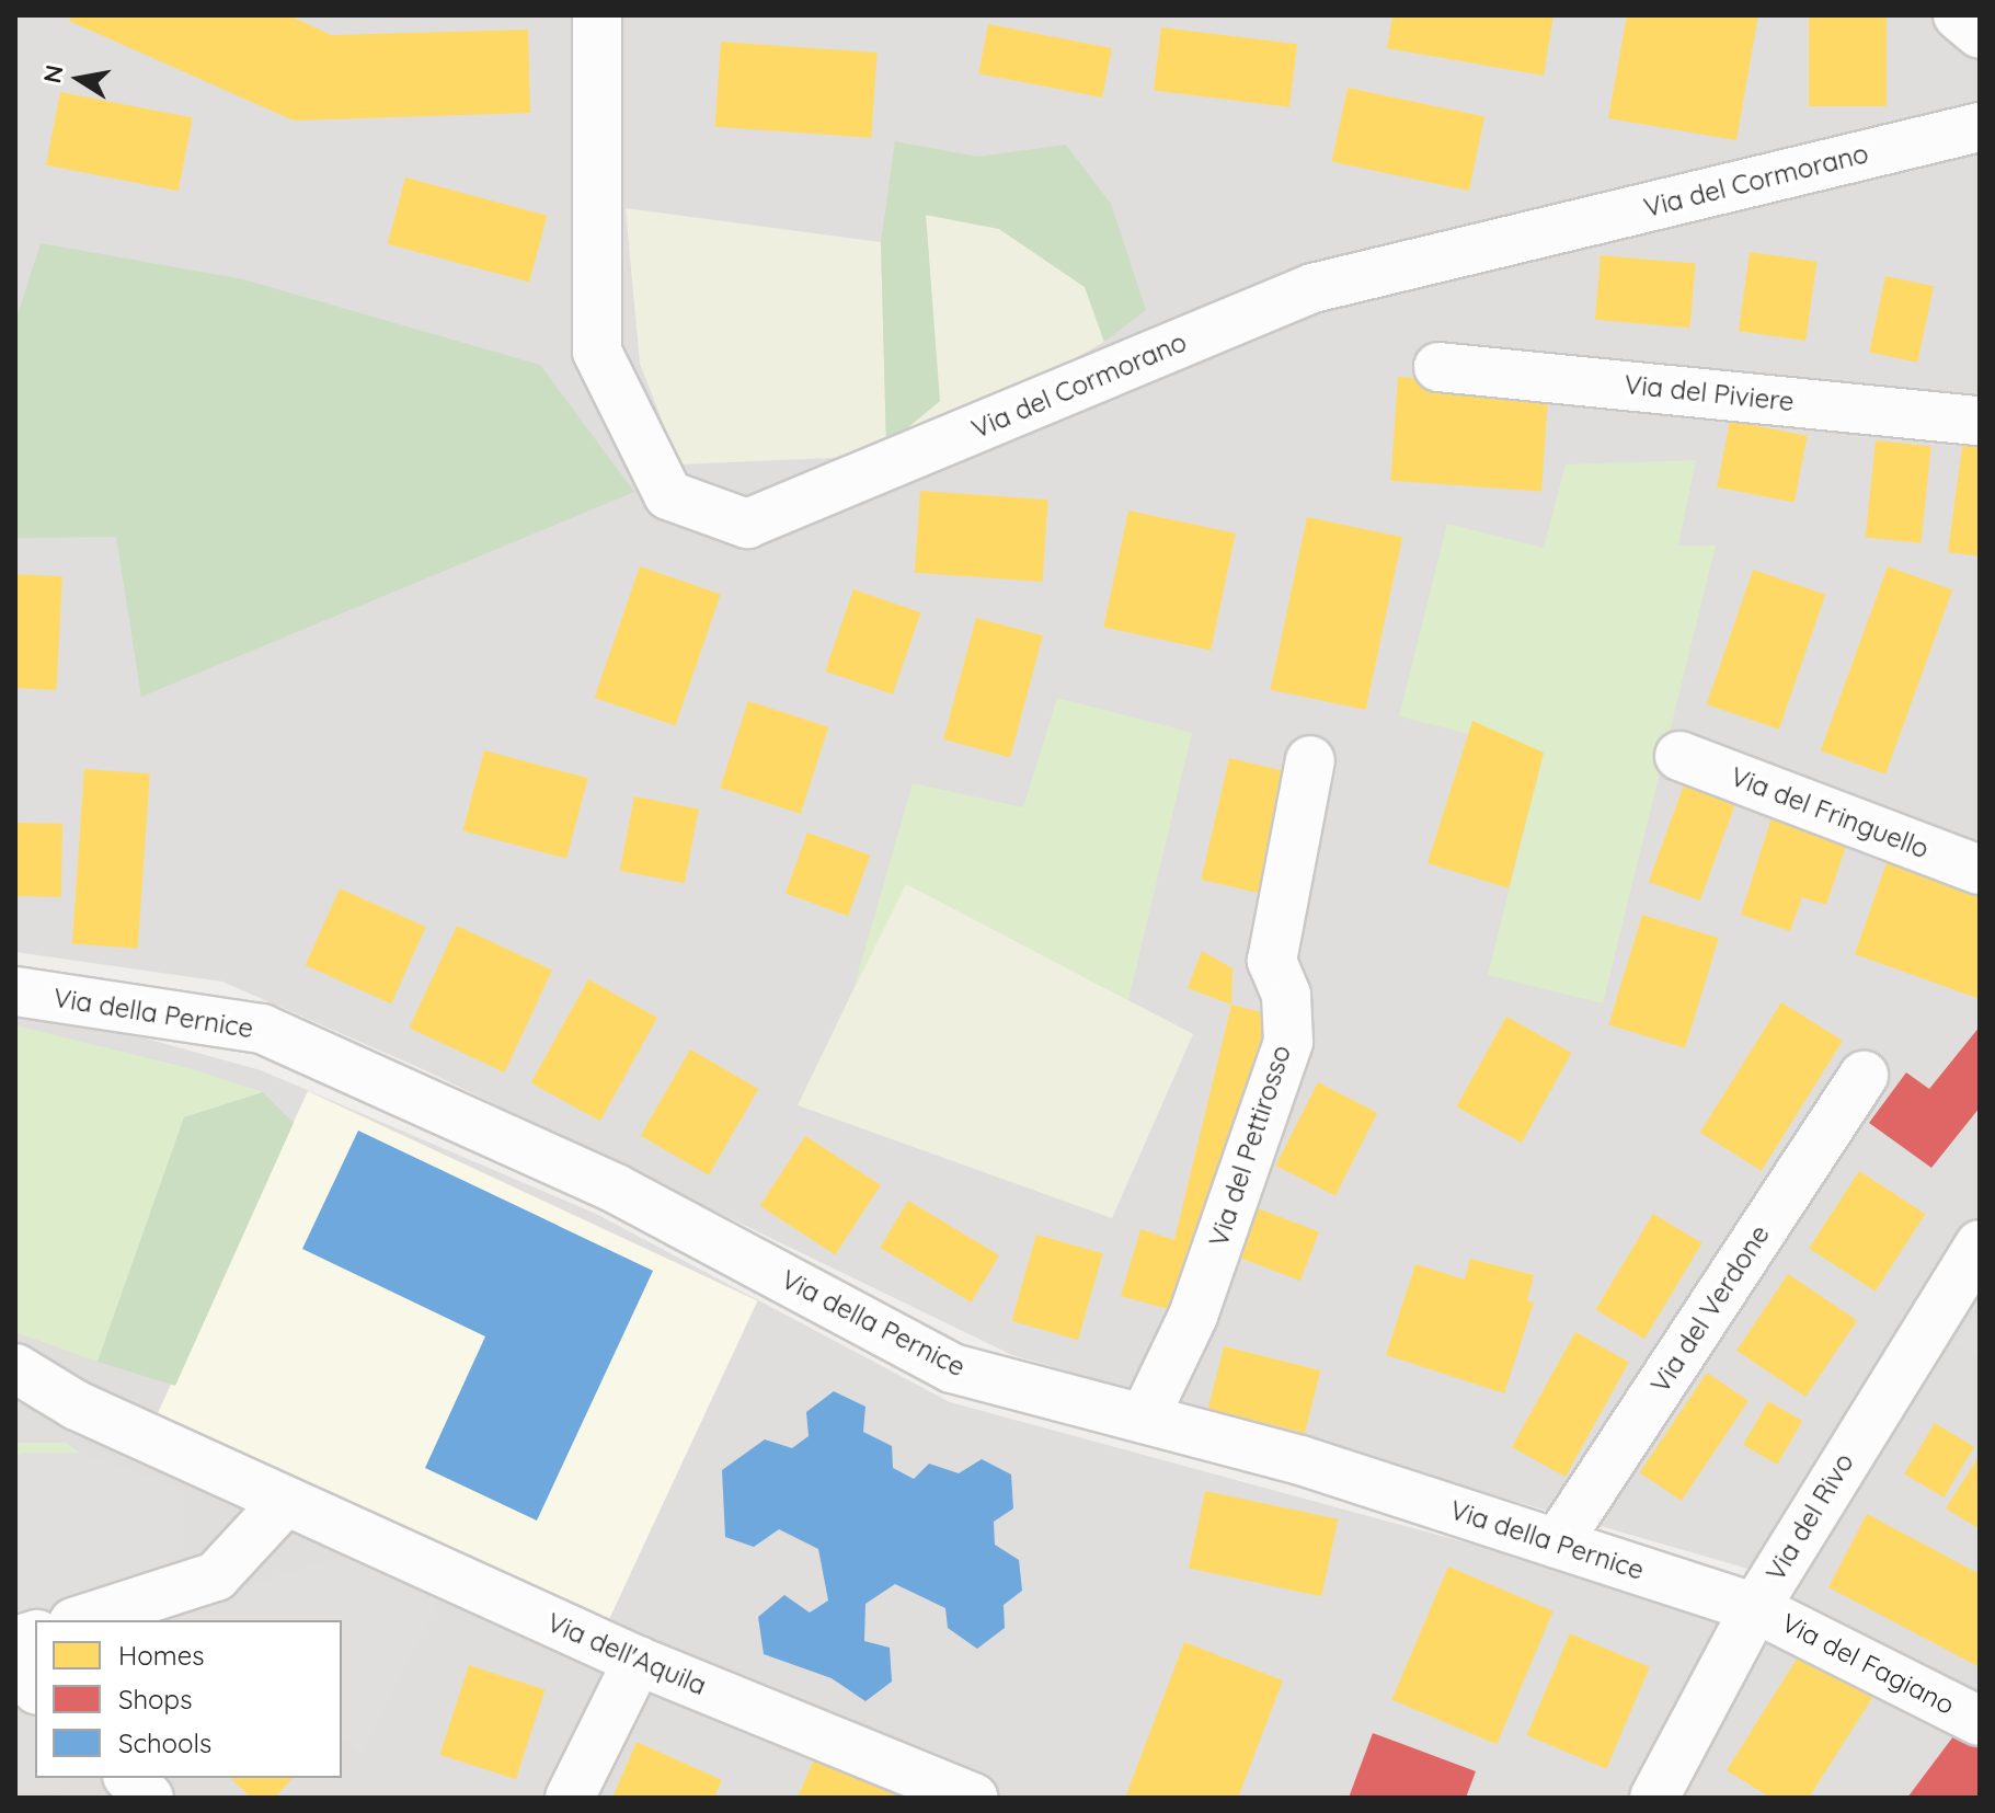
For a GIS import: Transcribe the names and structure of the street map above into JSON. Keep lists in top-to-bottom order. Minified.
{"streets":{"street":["Via del Cormorano","Via del Piviere","Via del Fringuello","Via della Pernice","Via del Pettirosso","Via del Verdone","Via del Rivo","Via dell'Aquila","Via del Fagiano"]},"crossings":[["Via della Pernice","Via del Pettirosso"],["Via della Pernice","Via del Verdone"],["Via della Pernice","Via del Rivo"],["Via della Pernice","Via del Fagiano"],["Via del Rivo","Via del Fagiano"]],"legend":["Homes","Shops","Schools"],"north":"left"}
